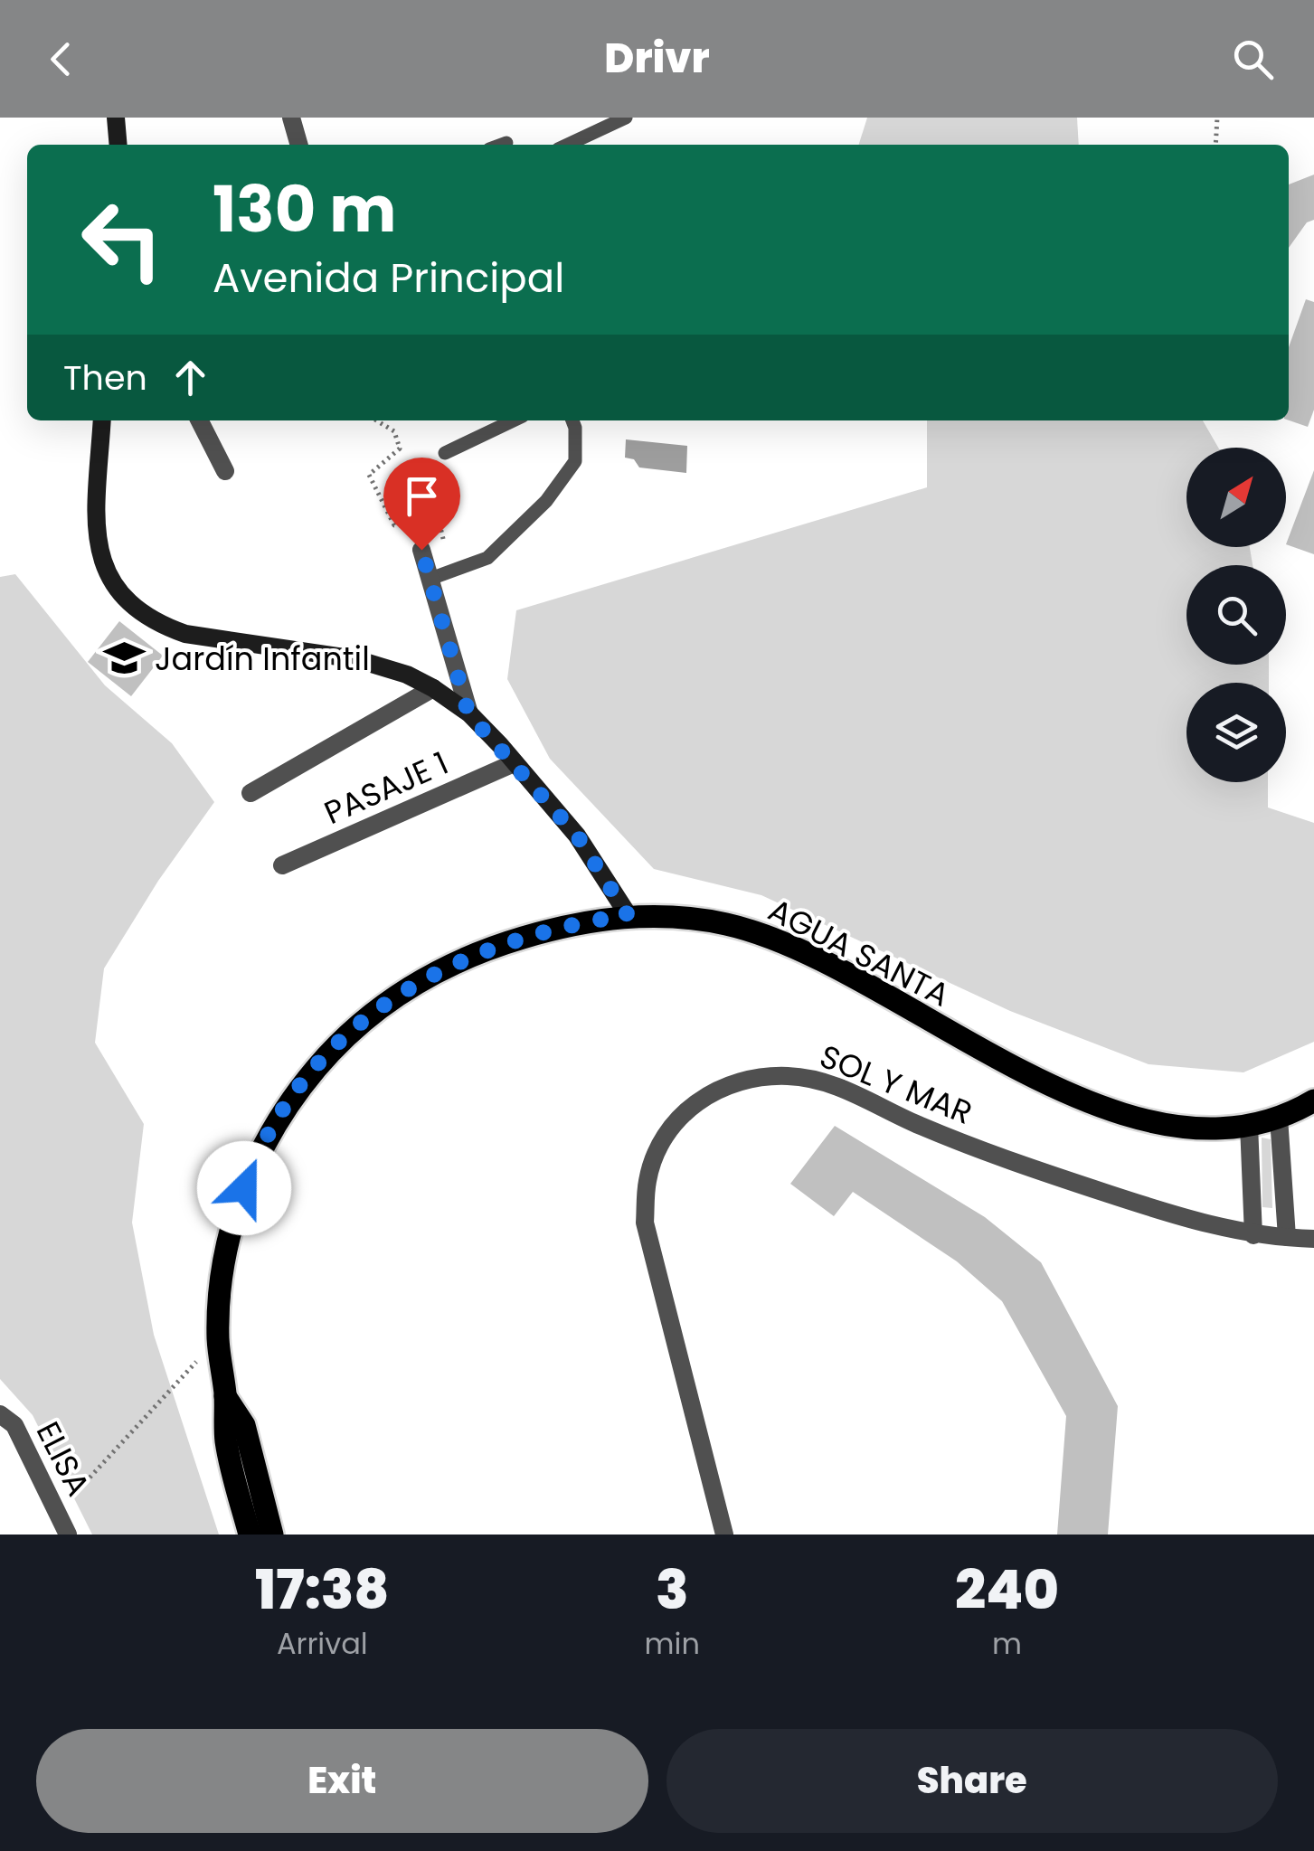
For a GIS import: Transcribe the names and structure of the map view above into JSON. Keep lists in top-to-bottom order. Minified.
{"streets":{"main road":["AGUA SANTA"],"street":["PASAJE 1","SOL Y MAR","ELISA"]},"places":{"school or university":["Jardín Infantil"]},"north":"top right","page":{"header":"Drivr","turn":["130 m","Avenida Principal"],"then":"Then","eta":["17:38","Arrival","3","min","240","m"],"buttons":["Exit","Share"]}}
